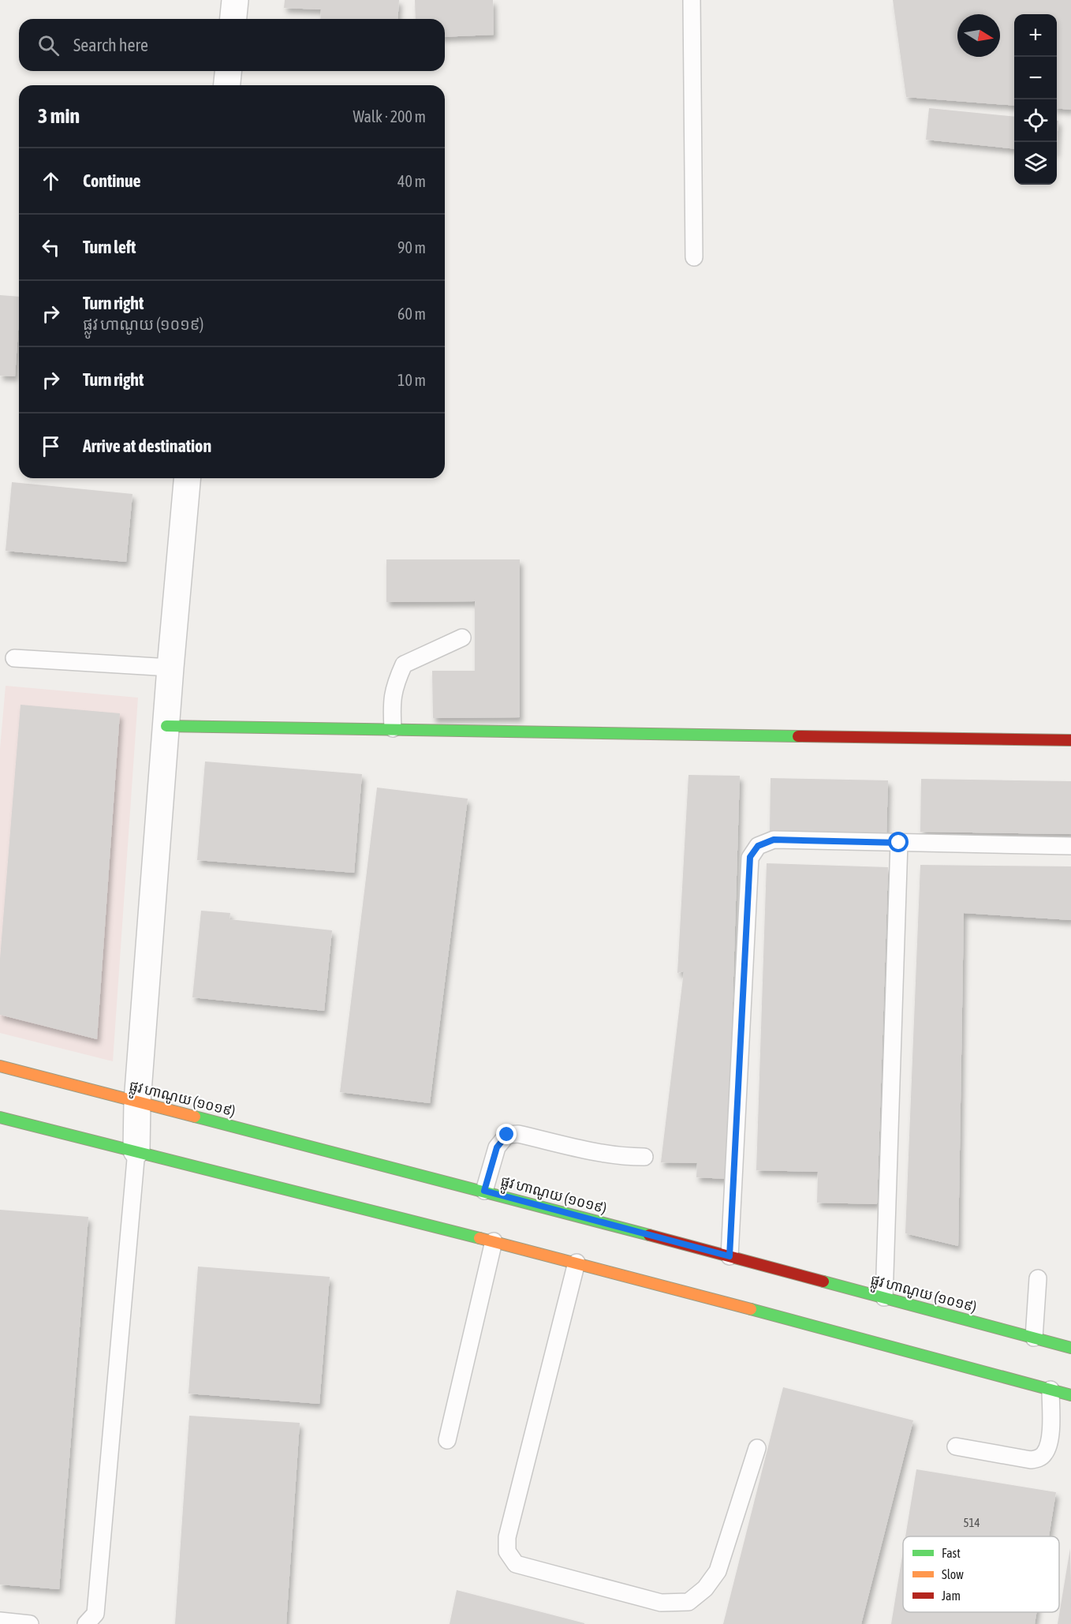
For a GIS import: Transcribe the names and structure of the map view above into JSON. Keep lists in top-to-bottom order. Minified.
{"streets":{"main road":["ផ្លូវ ហាណូយ (១០១៩)"]},"house_numbers":["514"],"legend":["Fast","Slow","Jam"],"north":"right","page":{"map_buttons":["+","−"],"search":"Search here","heading":["3 min","Walk · 200 m"],"list":[["Continue","40 m"],["Turn left","90 m"],["Turn right","ផ្លូវ ហាណូយ (១០១៩)","60 m"],["Turn right","10 m"],"Arrive at destination"]}}
